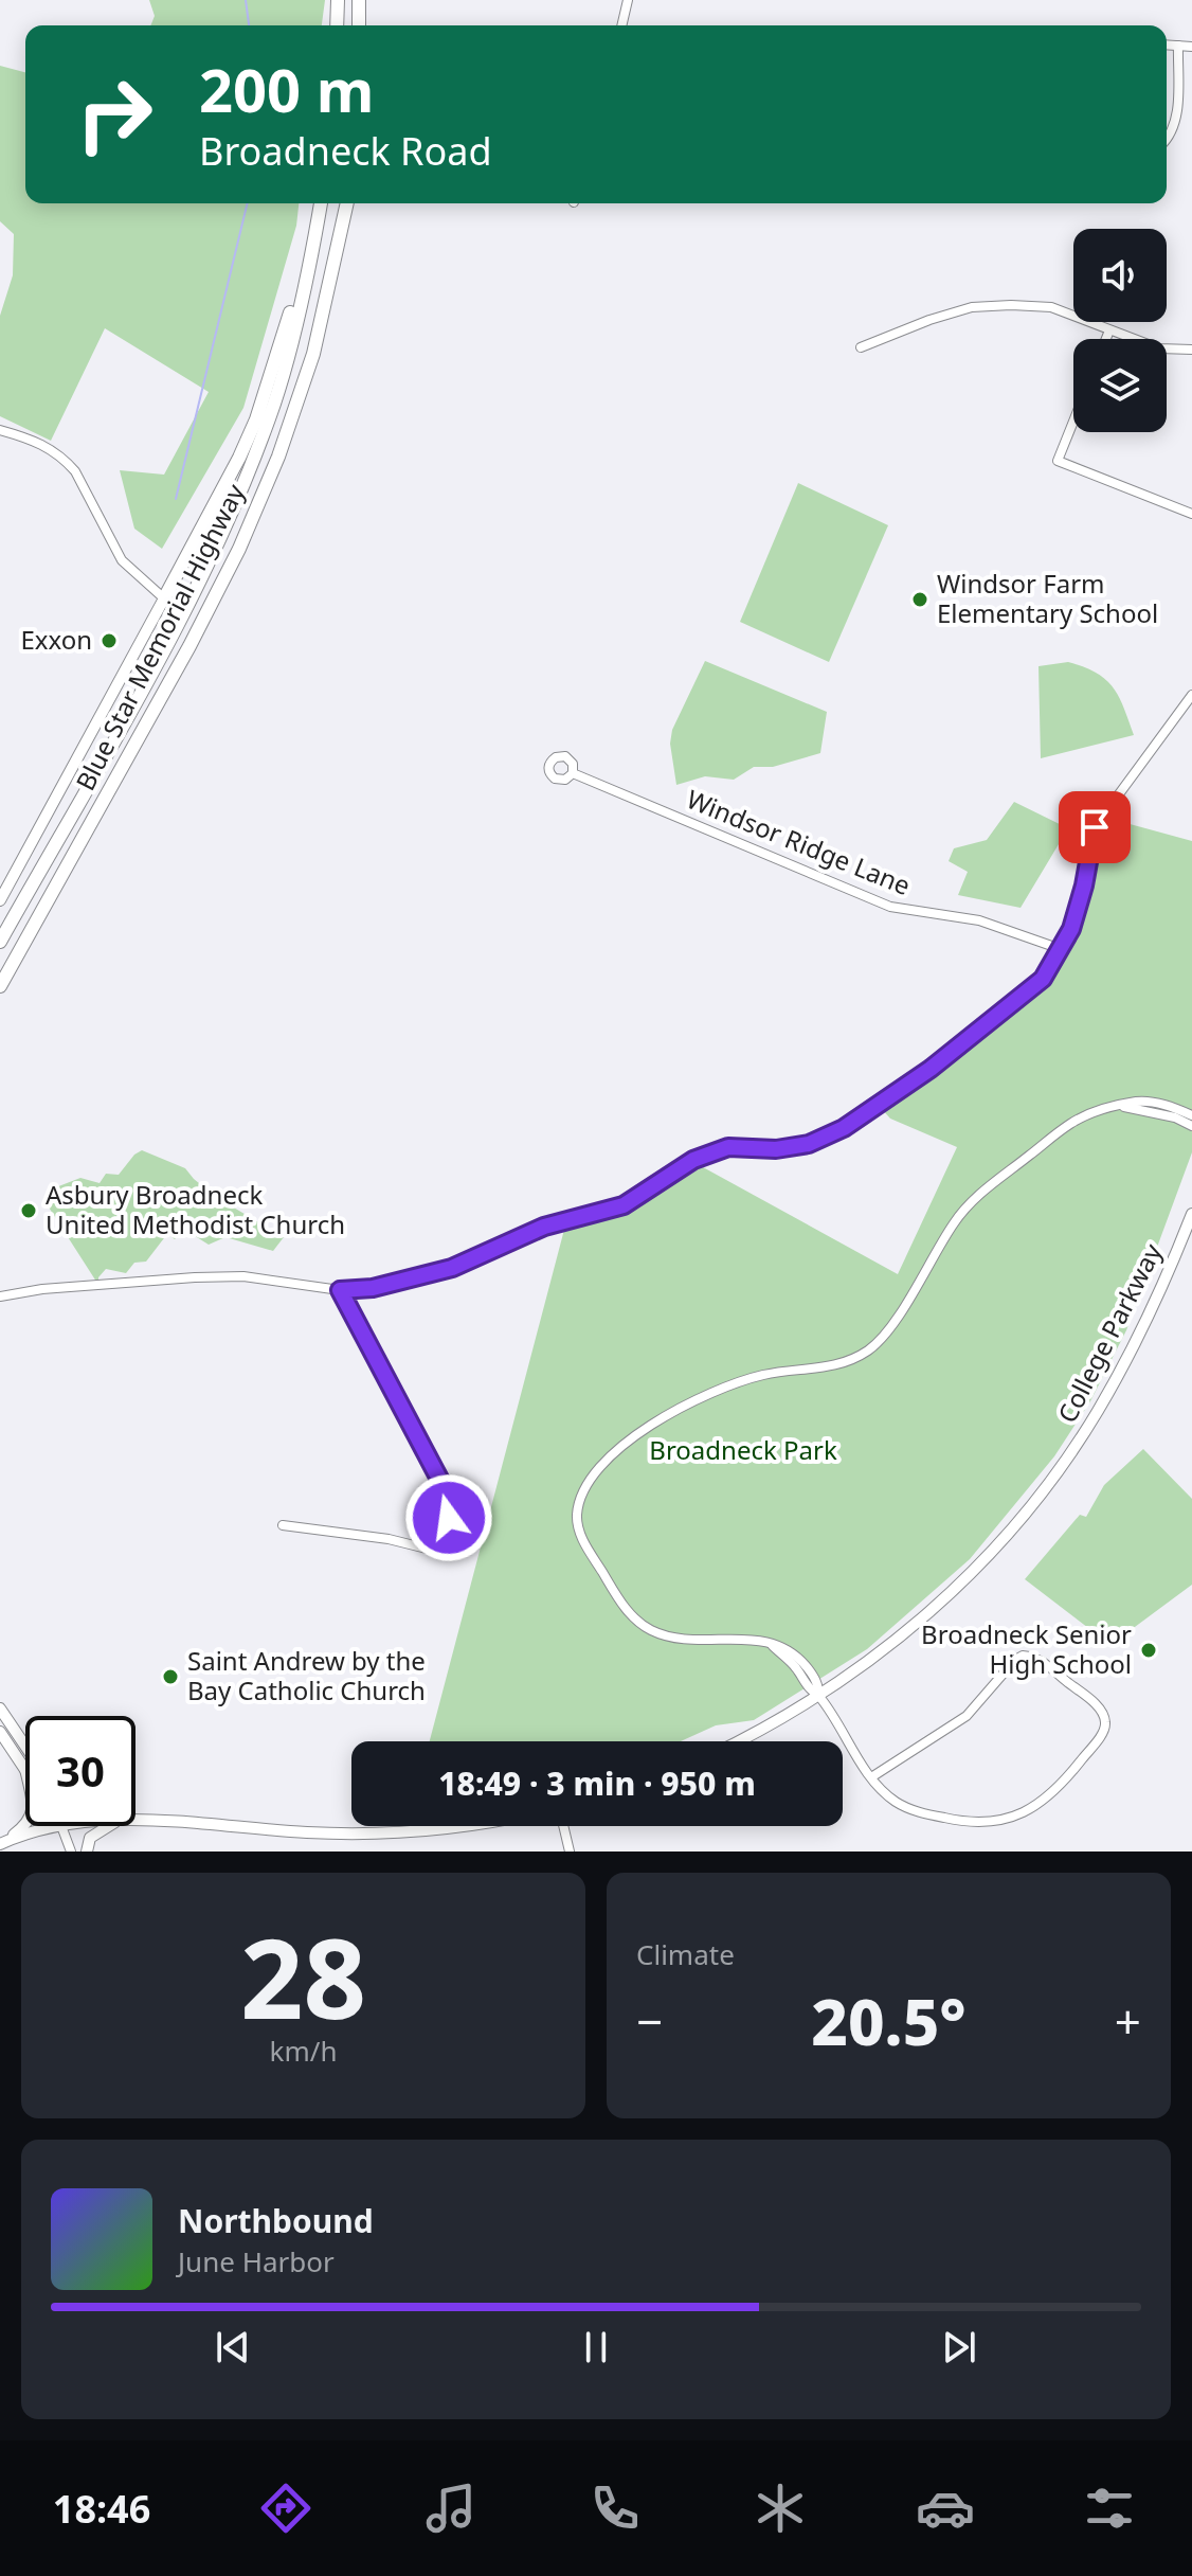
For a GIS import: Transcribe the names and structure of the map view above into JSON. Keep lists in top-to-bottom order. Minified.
{"streets":{"highway":["Blue Star Memorial Highway"],"main road":["College Parkway"],"street":["Windsor Ridge Lane"]},"parks":["Broadneck Park"],"places":["Windsor Farm Elementary School","Exxon","Asbury Broadneck United Methodist Church","Broadneck Senior High School","Saint Andrew by the Bay Catholic Church"],"page":{"turn":["200 m","Broadneck Road"],"limit":"30","trip":"18:49 · 3 min · 950 m","tile":[["28","km/h"],"Climate"],"heat":["−","20.5°","+"],"song":["Northbound","June Harbor"],"tabs":"18:46"}}
